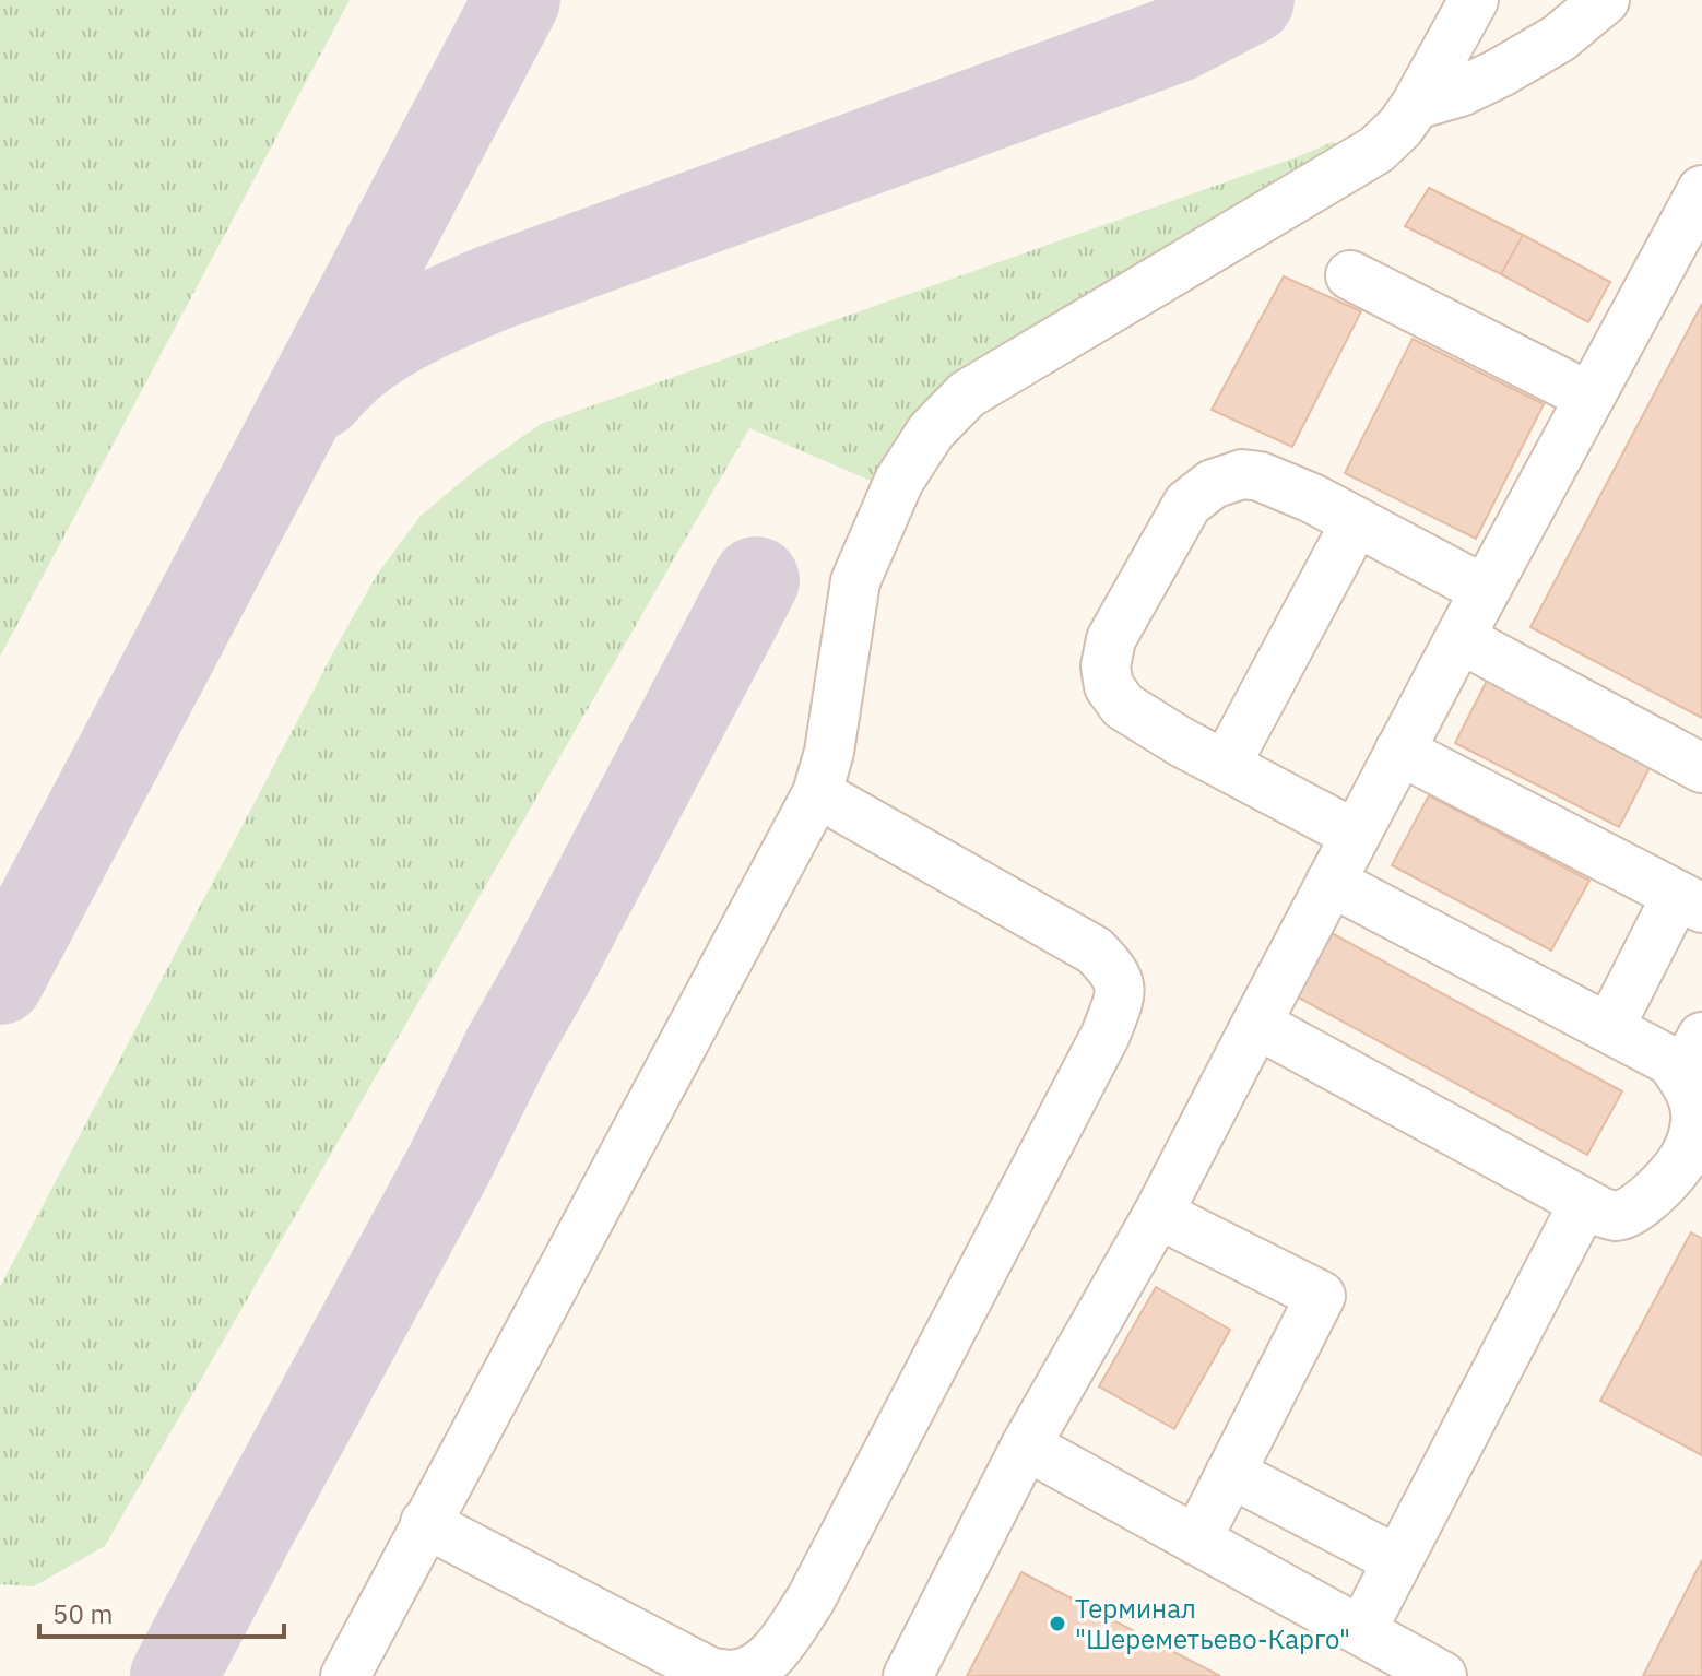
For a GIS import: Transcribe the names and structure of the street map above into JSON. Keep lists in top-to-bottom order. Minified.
{"places":["Терминал \"Шереметьево-Карго\""],"scale_bar":"50 m"}
